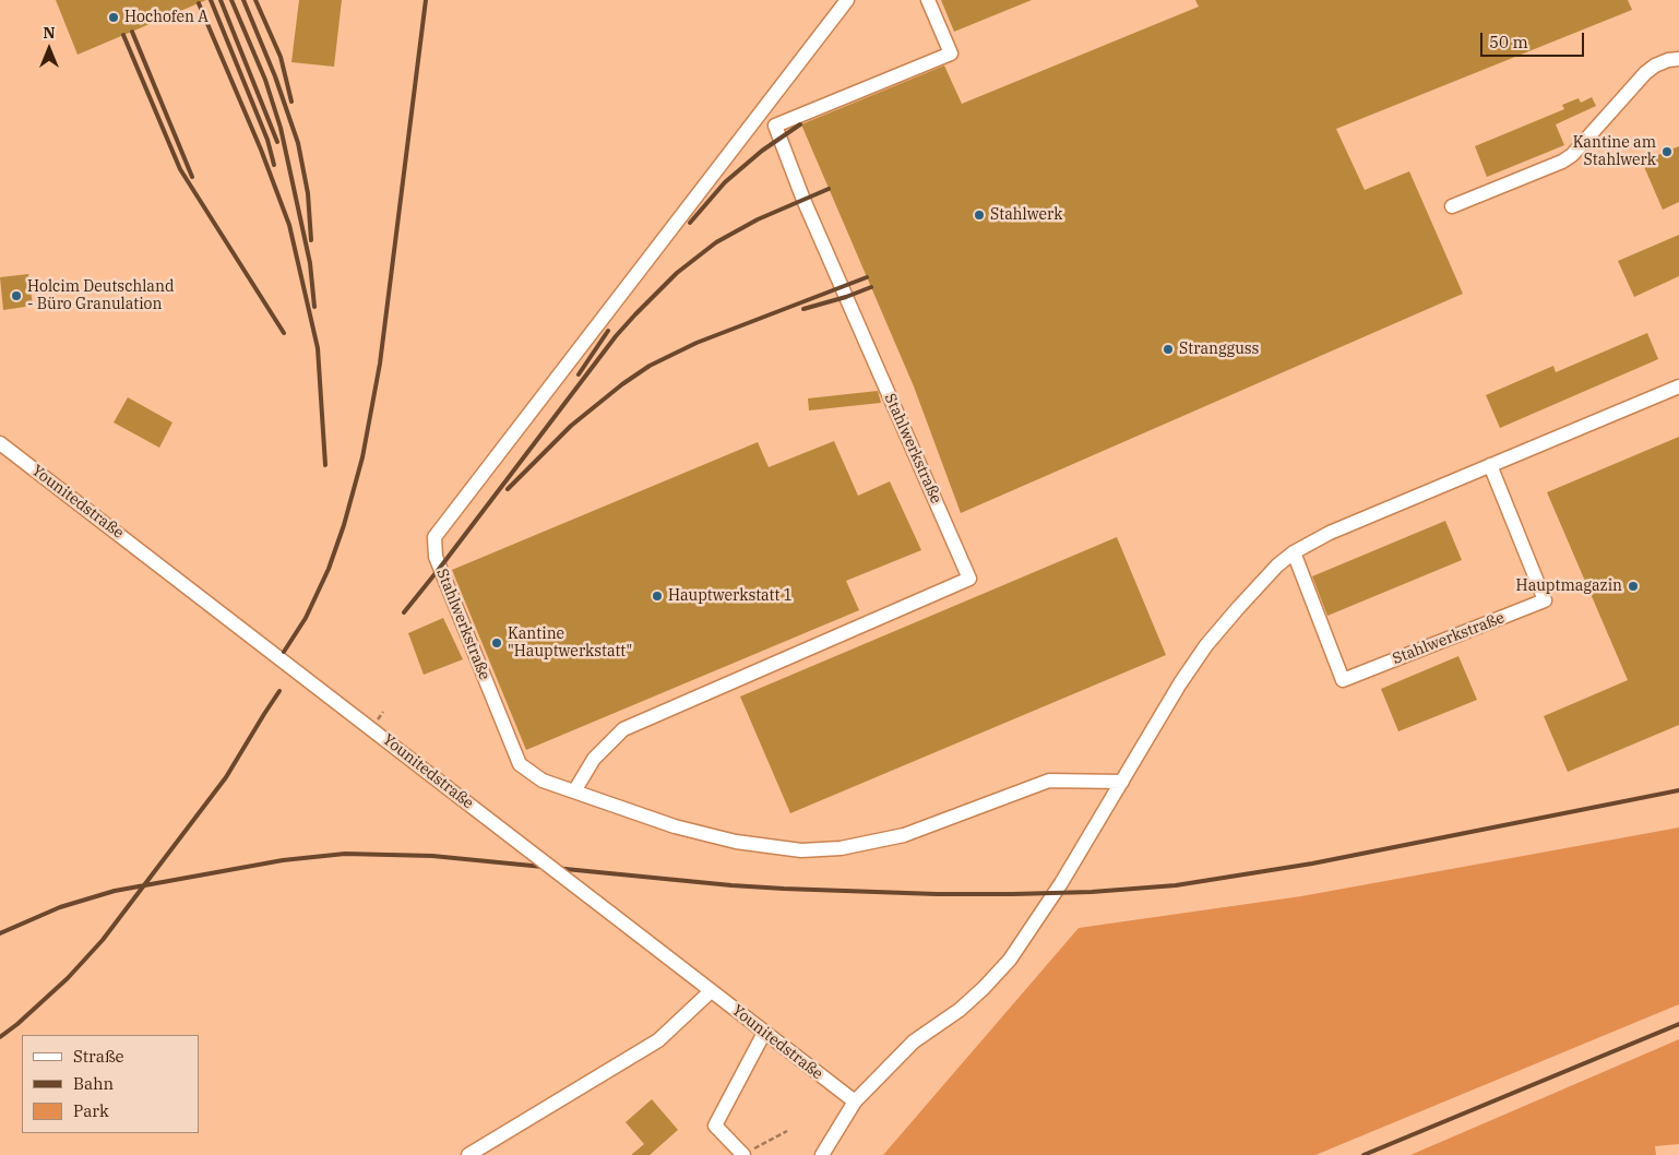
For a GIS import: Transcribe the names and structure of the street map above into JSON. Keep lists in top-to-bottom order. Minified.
{"streets":{"lane":["Stahlwerkstraße","Younitedstraße"]},"places":["Hochofen A","Kantine am Stahlwerk","Stahlwerk","Holcim Deutschland - Büro Granulation","Strangguss","Hauptmagazin","Hauptwerkstatt 1","Kantine \"Hauptwerkstatt\""],"legend":["Straße","Bahn","Park"],"scale_bar":"50 m","north":"top"}
